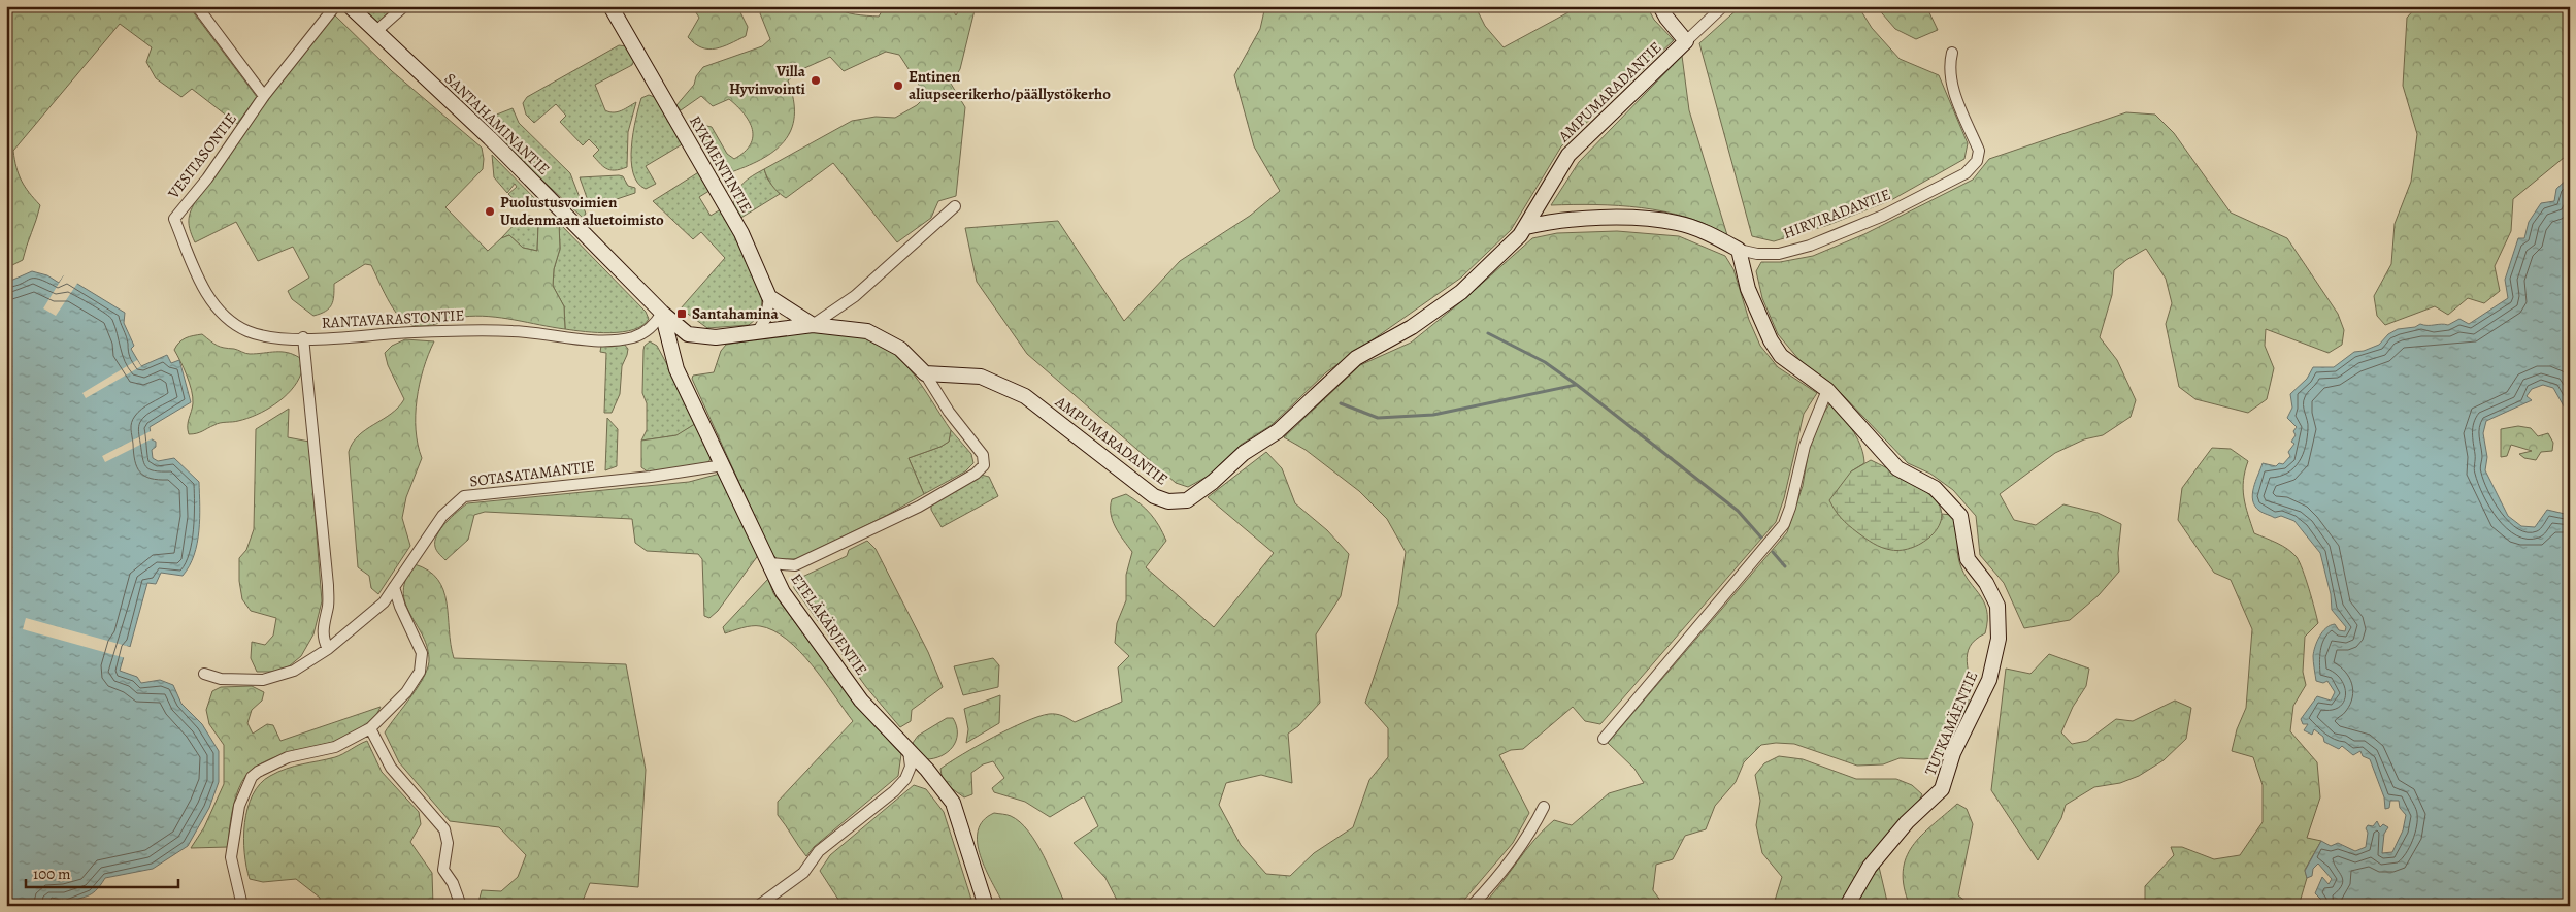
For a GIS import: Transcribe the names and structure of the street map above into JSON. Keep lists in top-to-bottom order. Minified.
{"streets":{"street":["AMPUMARADANTIE","SANTAHAMINANTIE","VESITASONTIE","RYKMENTINTIE","HIRVIRADANTIE","RANTAVARASTONTIE","SOTASATAMANTIE","ETELÄKÄRJENTIE","TUTKAMÄENTIE"]},"crossings":[["AMPUMARADANTIE","HIRVIRADANTIE"],["SANTAHAMINANTIE","RANTAVARASTONTIE"],["SANTAHAMINANTIE","ETELÄKÄRJENTIE"],["VESITASONTIE","RANTAVARASTONTIE"],["HIRVIRADANTIE","TUTKAMÄENTIE"],["RANTAVARASTONTIE","SOTASATAMANTIE"],["RANTAVARASTONTIE","ETELÄKÄRJENTIE"],["SOTASATAMANTIE","ETELÄKÄRJENTIE"]],"places":{"other":["Villa Hyvinvointi","Entinen aliupseerikerho/päällystökerho","Puolustusvoimien Uudenmaan aluetoimisto"],"transit":["Santahamina"]},"scale_bar":"100 m"}
